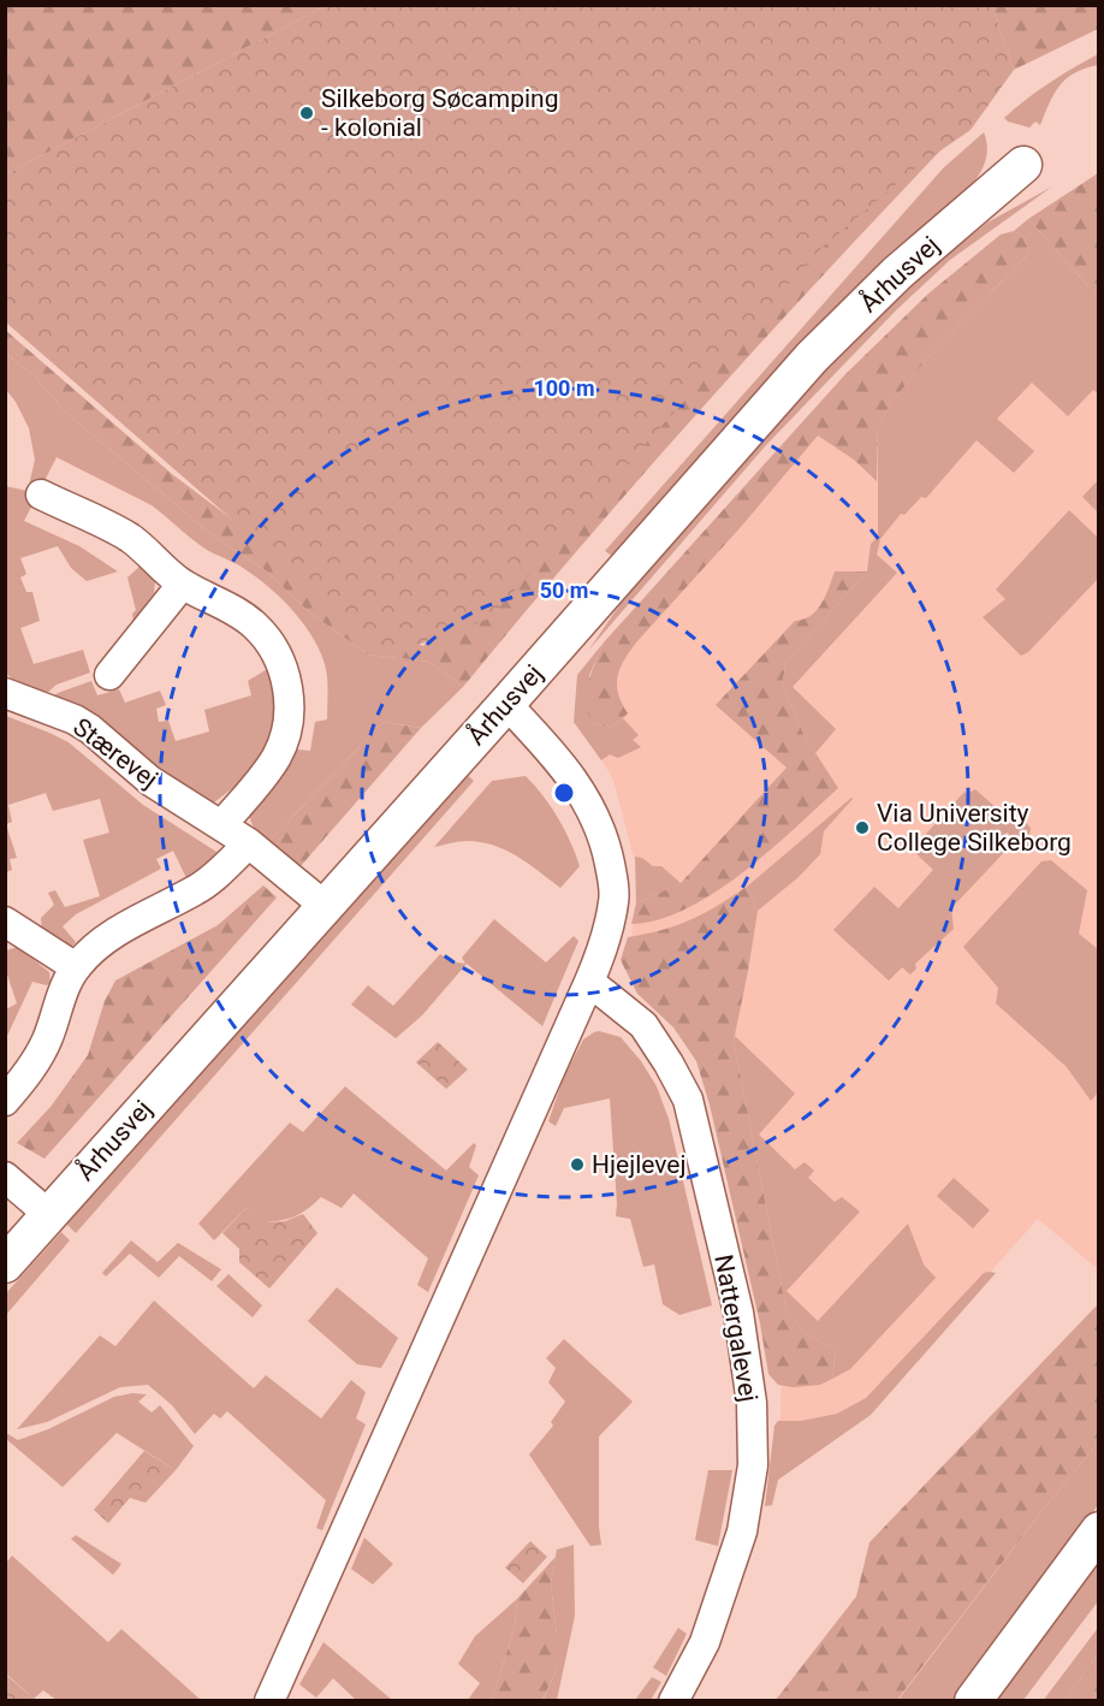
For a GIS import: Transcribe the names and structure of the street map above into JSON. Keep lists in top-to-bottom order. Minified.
{"streets":{"street":["Århusvej","Stærevej","Nattergalevej"]},"crossings":[["Århusvej","Stærevej"]],"places":["Silkeborg Søcamping - kolonial","Via University College Silkeborg","Hjejlevej"],"rings":["100 m","50 m"]}
